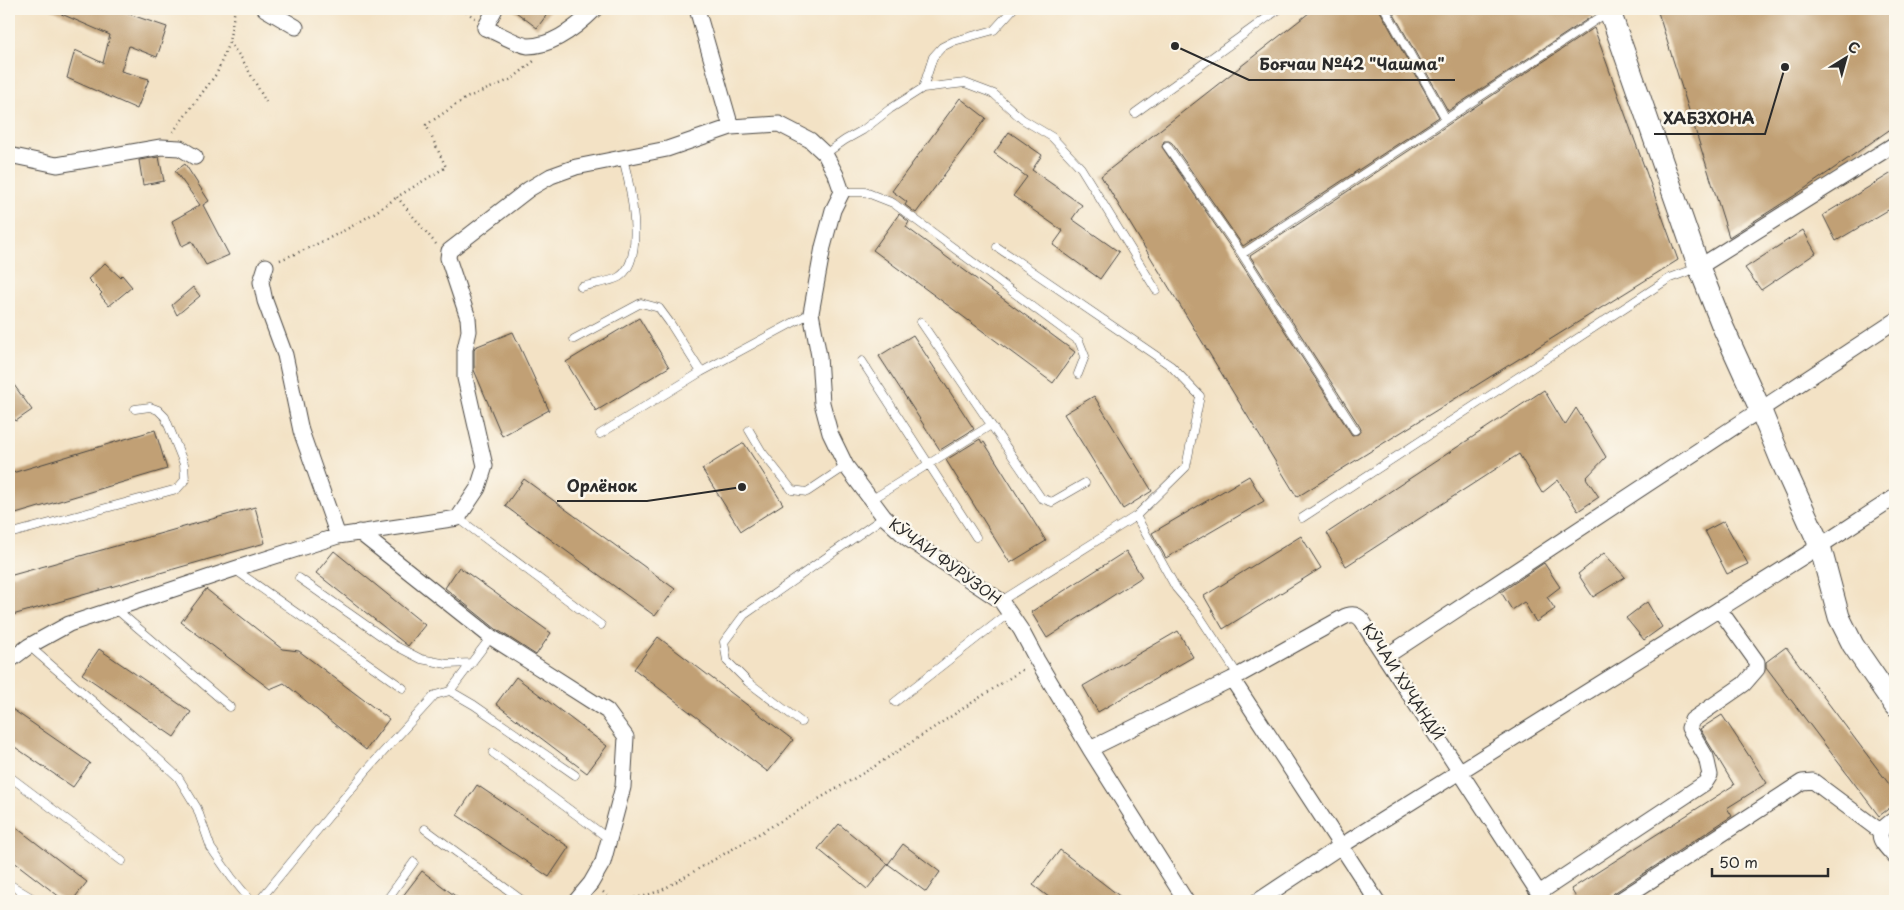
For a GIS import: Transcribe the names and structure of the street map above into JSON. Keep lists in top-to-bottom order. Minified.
{"streets":{"street":["КӮЧАИ ФУРУЗОН","КӮЧАИ ХУҶАНДӢ"]},"crossings":[["КӮЧАИ ФУРУЗОН","КӮЧАИ ХУҶАНДӢ"]],"places":["Боғчаи №42 \"Чашма\"","ХАБЗХОНА","Орлёнок"],"scale_bar":"50 m","north":"top right"}
